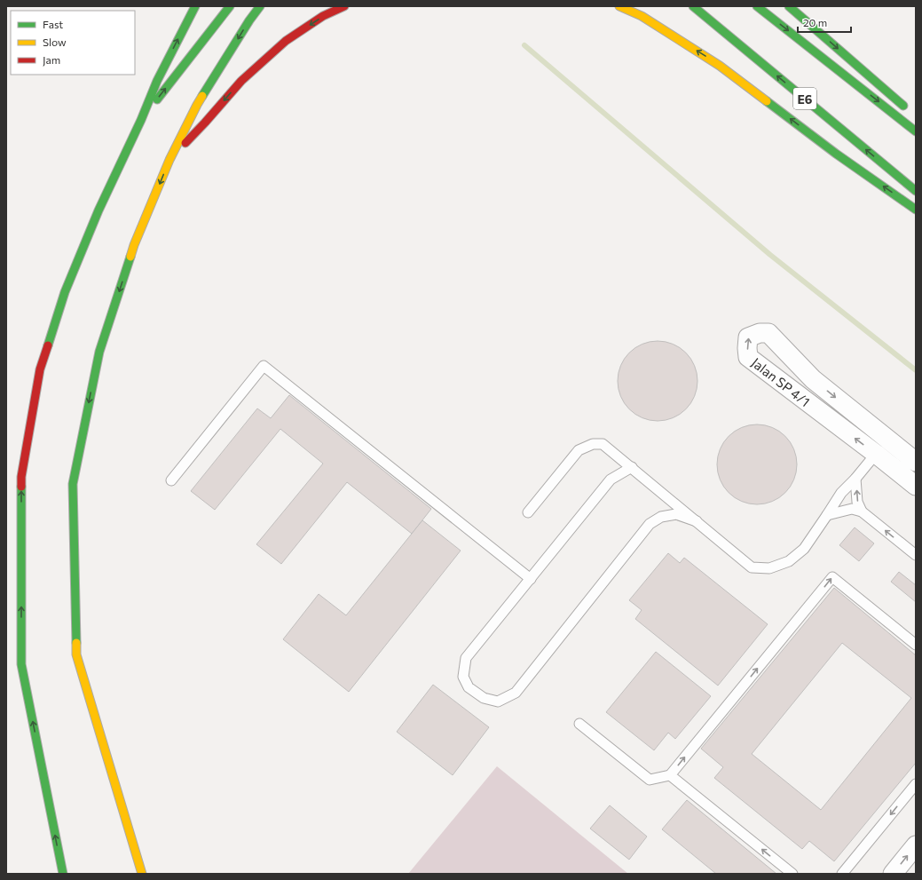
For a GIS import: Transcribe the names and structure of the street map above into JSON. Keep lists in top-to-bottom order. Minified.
{"streets":{"highway":["E6"],"street":["Jalan SP 4/1"]},"legend":["Fast","Slow","Jam"],"scale_bar":"20 m"}
